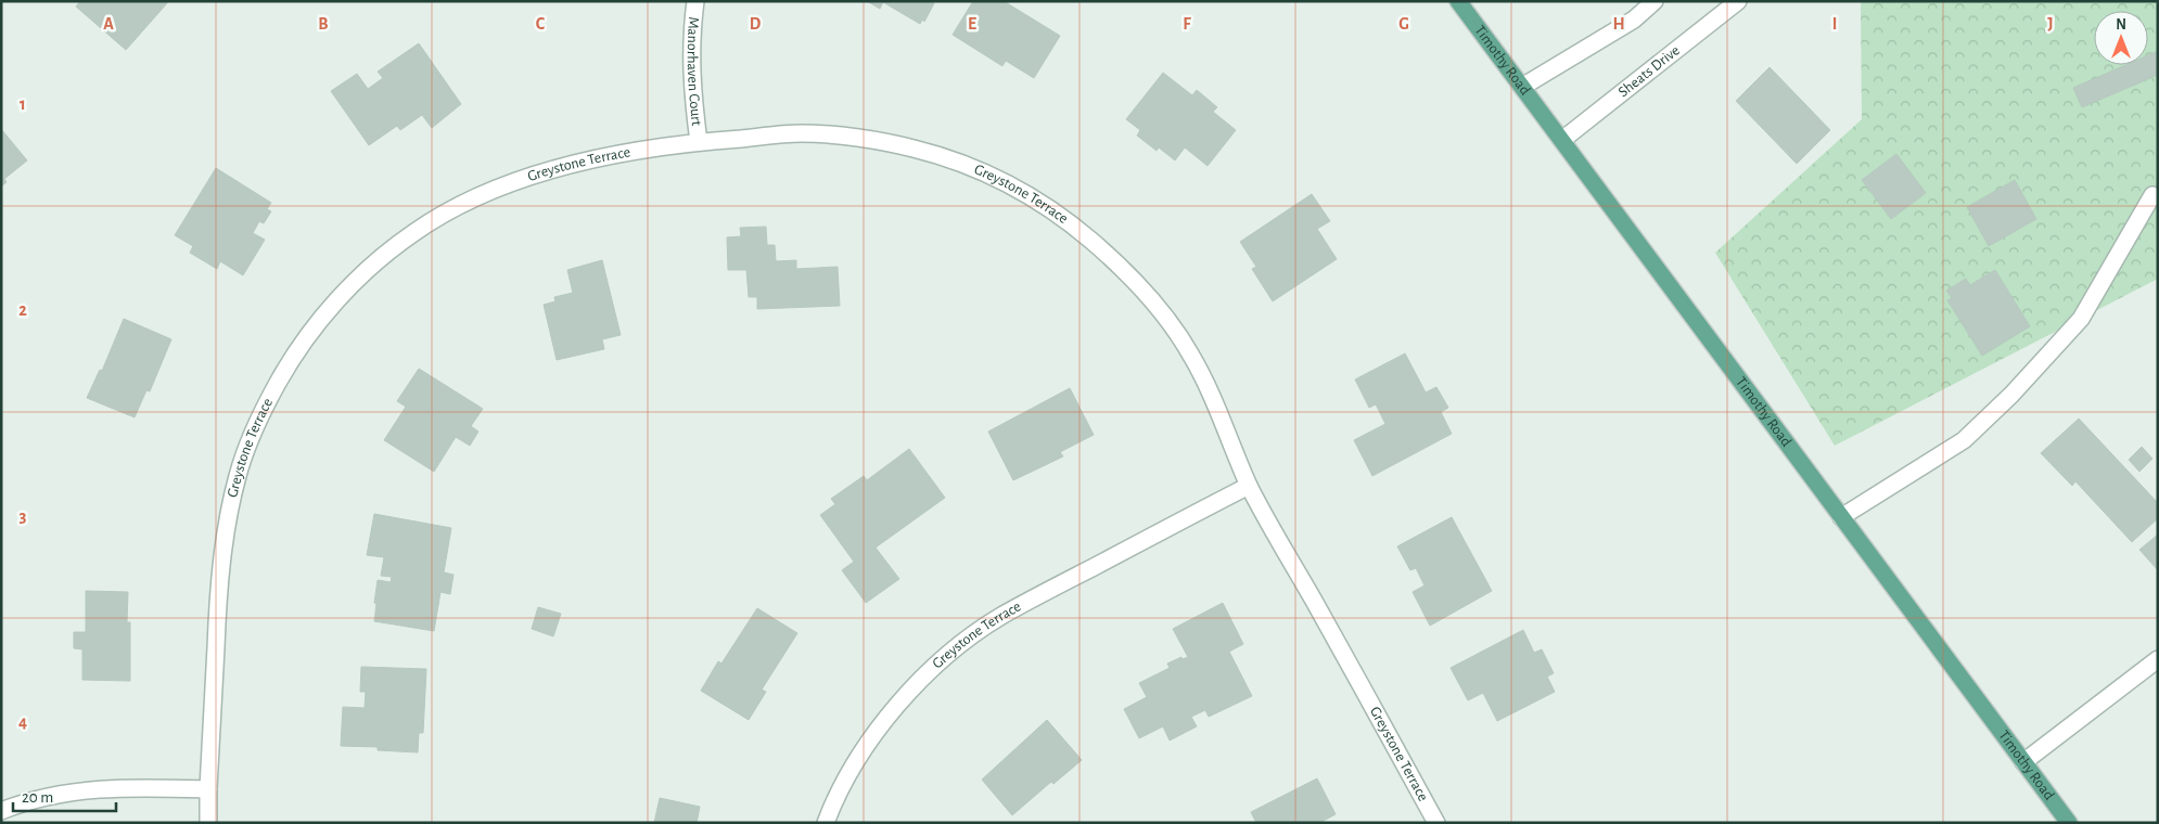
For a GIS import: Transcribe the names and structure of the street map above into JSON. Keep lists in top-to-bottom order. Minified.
{"streets":{"main road":["Timothy Road"],"street":["Sheats Drive","Manorhaven Court","Greystone Terrace"]},"crossings":[["Timothy Road","Sheats Drive"],["Manorhaven Court","Greystone Terrace"]],"scale_bar":"20 m","north":"top","grid":{"columns":["A","B","C","D","E","F","G","H","I","J"],"rows":["1","2","3","4"]}}
